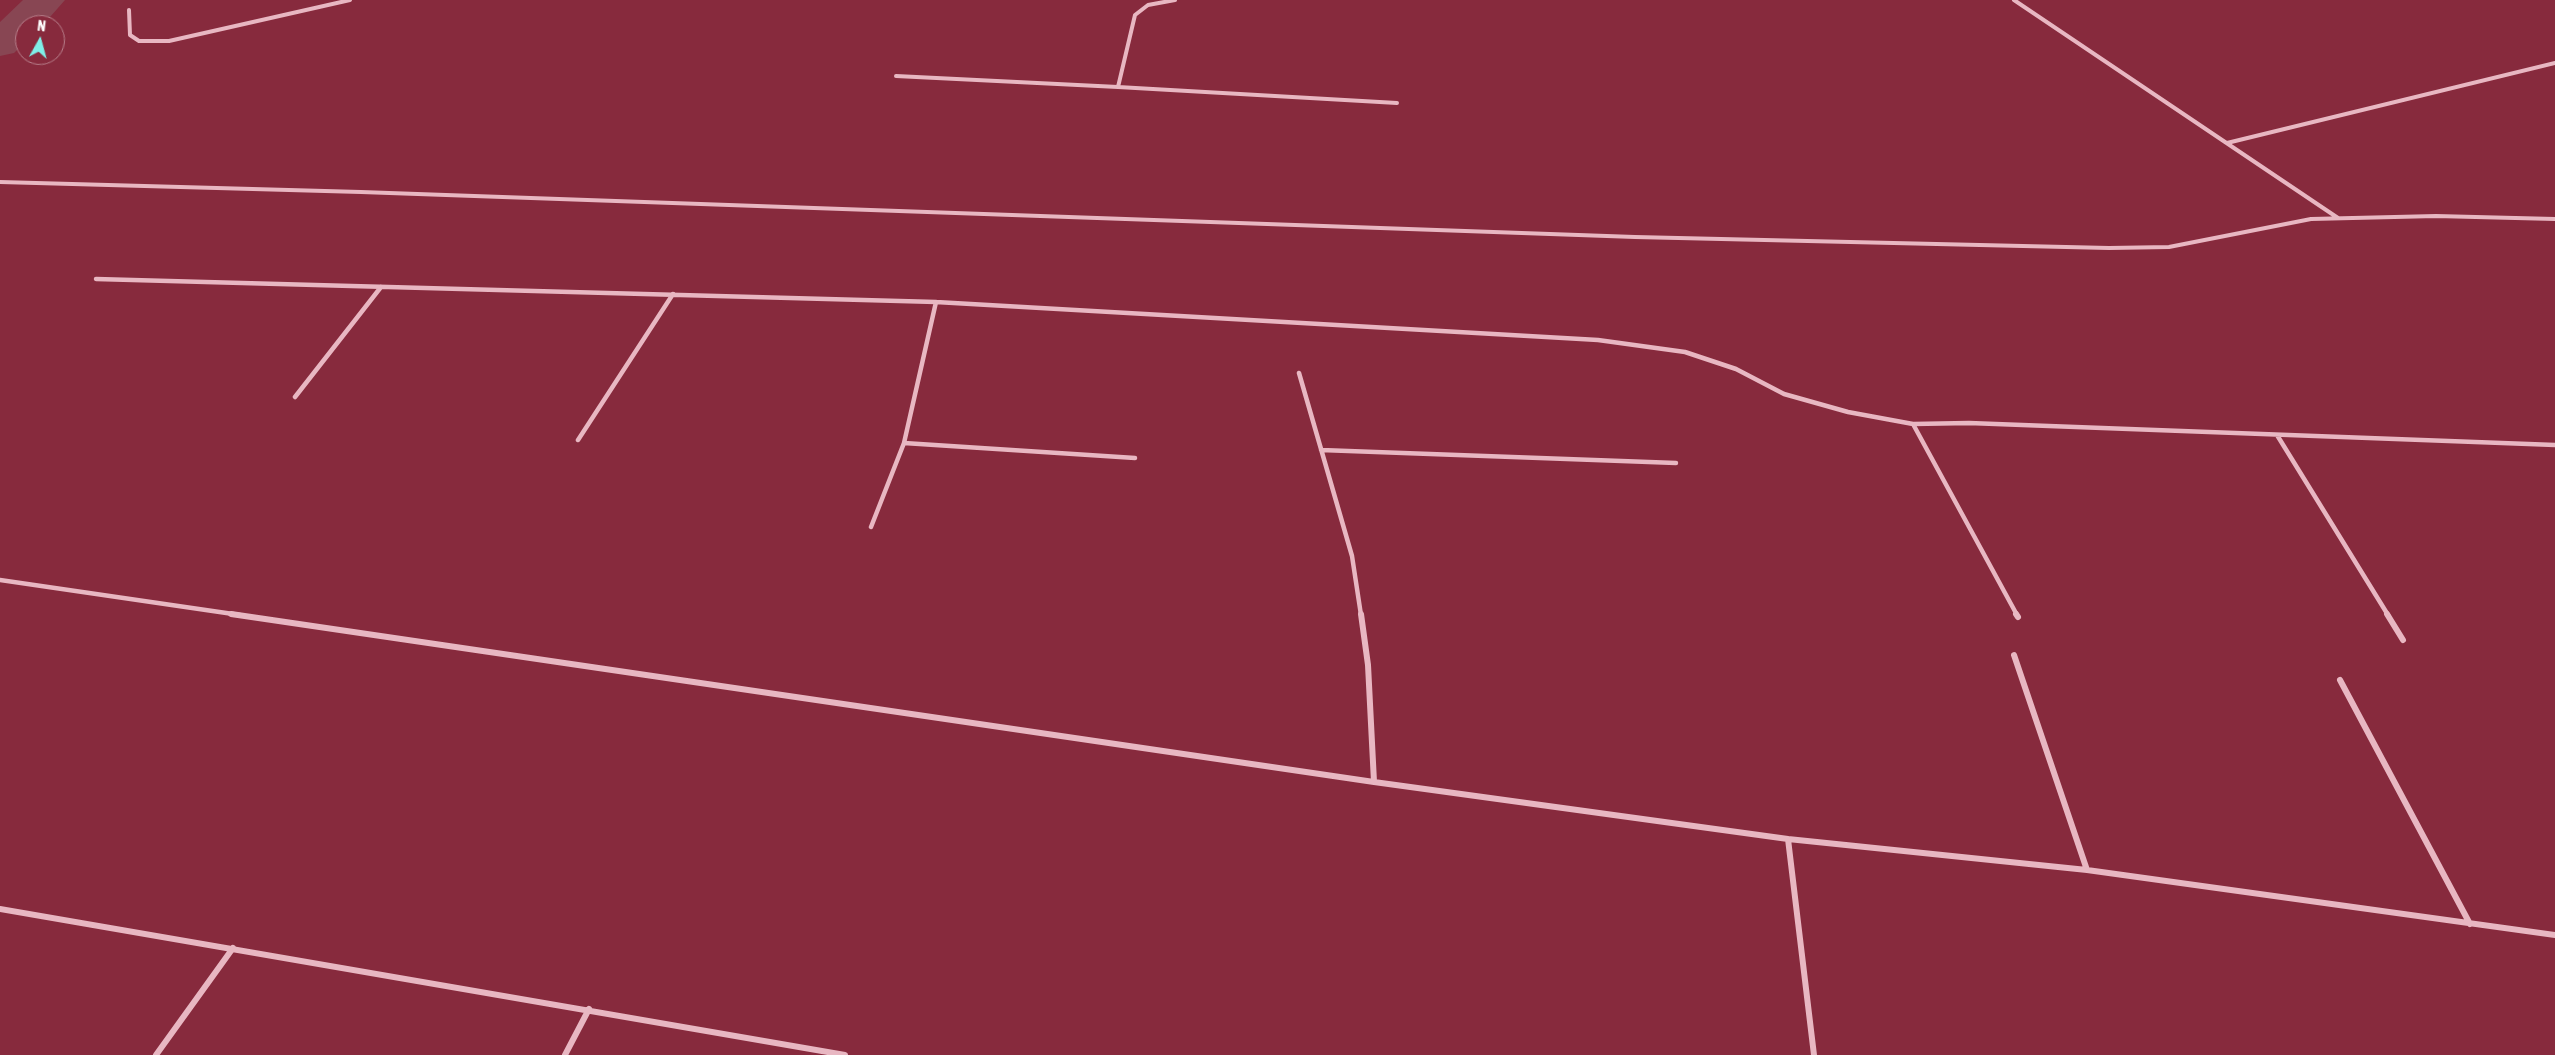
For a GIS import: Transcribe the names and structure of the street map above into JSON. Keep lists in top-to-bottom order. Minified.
{"north":"top"}
